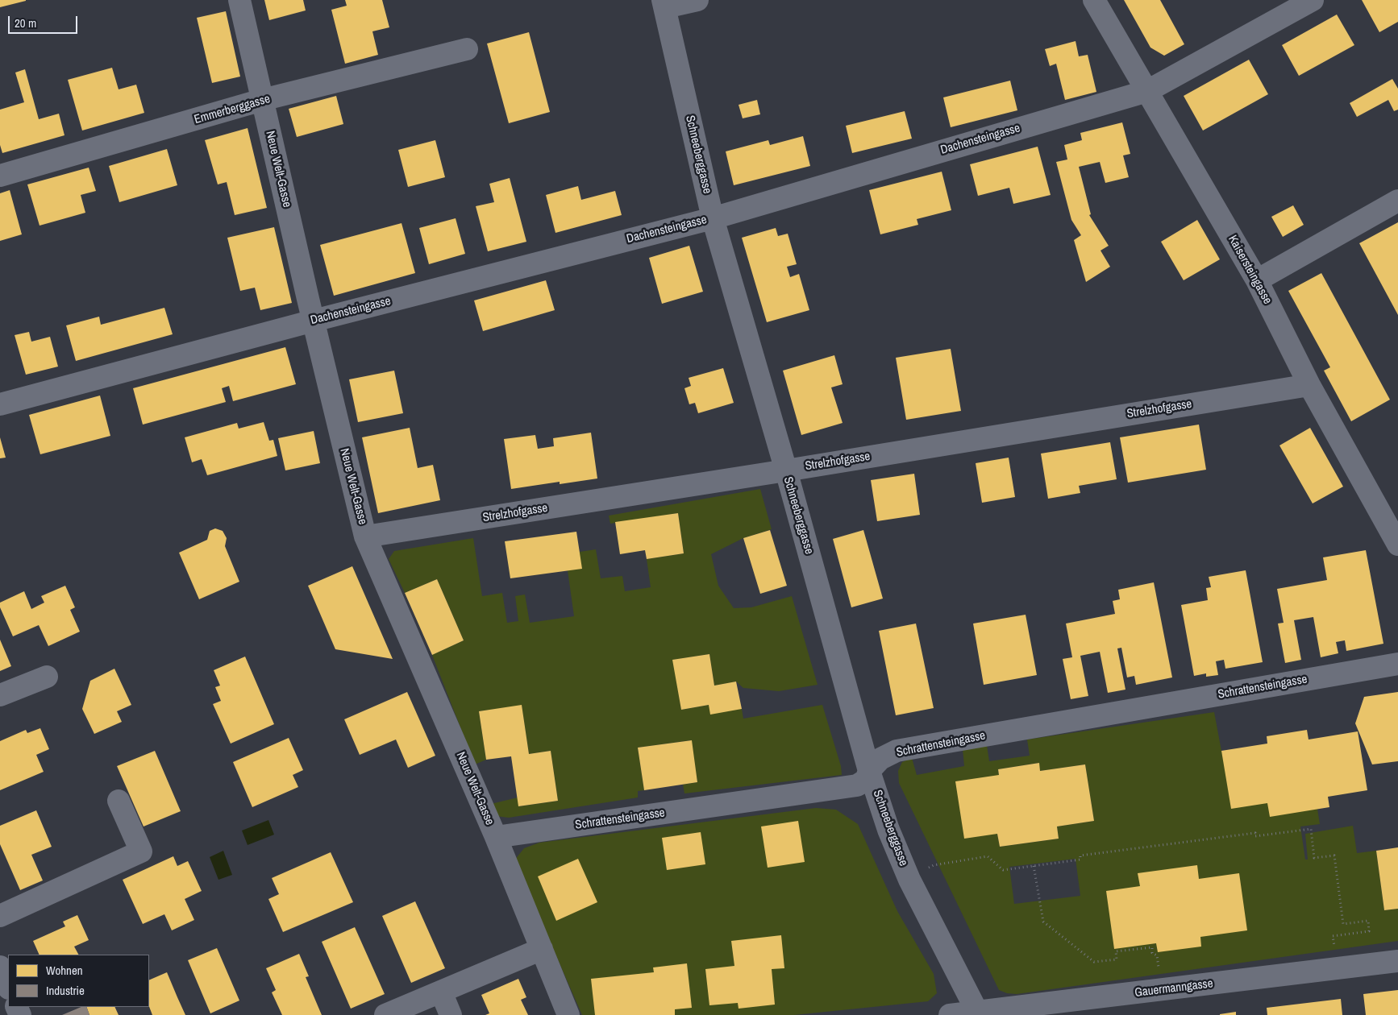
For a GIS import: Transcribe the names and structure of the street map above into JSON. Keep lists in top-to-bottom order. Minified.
{"streets":{"street":["Emmerberggasse","Dachensteingasse","Schneeberggasse","Neue Welt-Gasse","Kaisersteingasse","Strelzhofgasse","Schrattensteingasse","Gauermanngasse"]},"crossings":[["Emmerberggasse","Neue Welt-Gasse"],["Dachensteingasse","Schneeberggasse"],["Dachensteingasse","Neue Welt-Gasse"],["Dachensteingasse","Kaisersteingasse"],["Schneeberggasse","Strelzhofgasse"],["Schneeberggasse","Schrattensteingasse"],["Schneeberggasse","Gauermanngasse"],["Neue Welt-Gasse","Strelzhofgasse"],["Neue Welt-Gasse","Schrattensteingasse"],["Kaisersteingasse","Strelzhofgasse"]],"legend":["Wohnen","Industrie"],"scale_bar":"20 m"}
